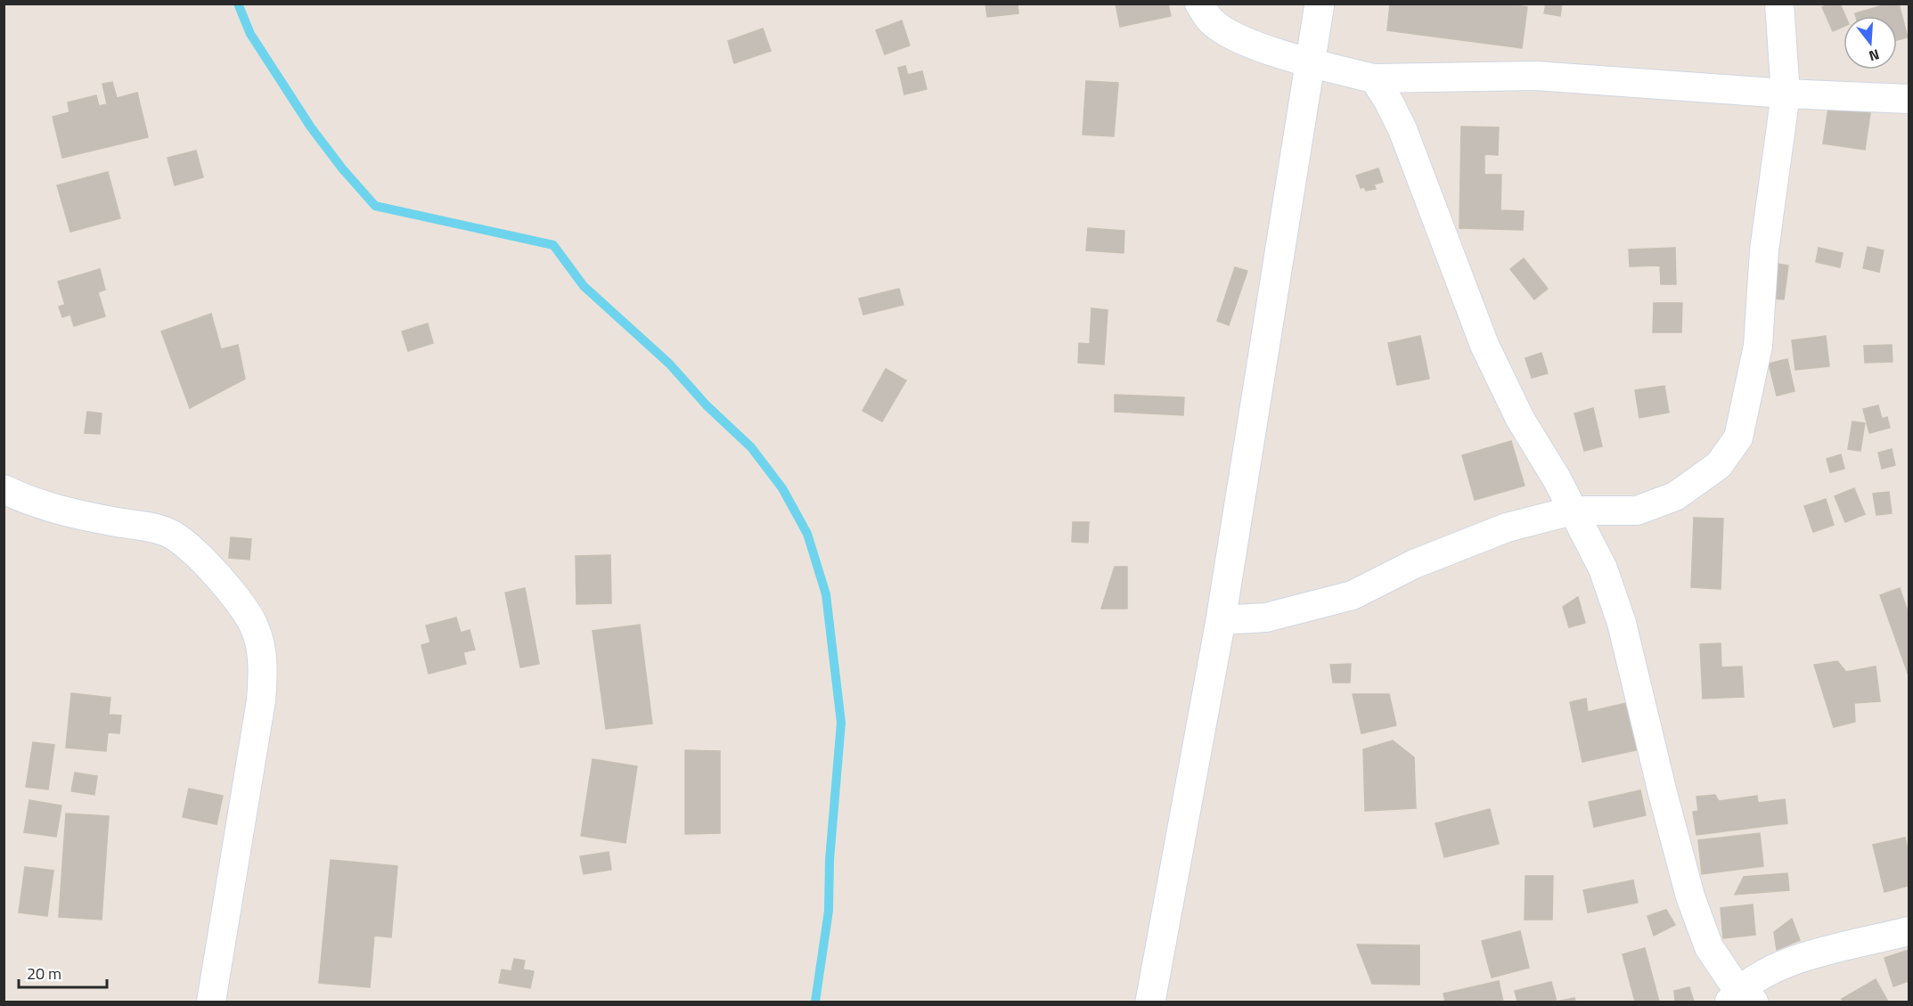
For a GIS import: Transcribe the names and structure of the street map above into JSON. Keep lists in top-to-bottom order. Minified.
{"scale_bar":"20 m","north":"bottom"}
